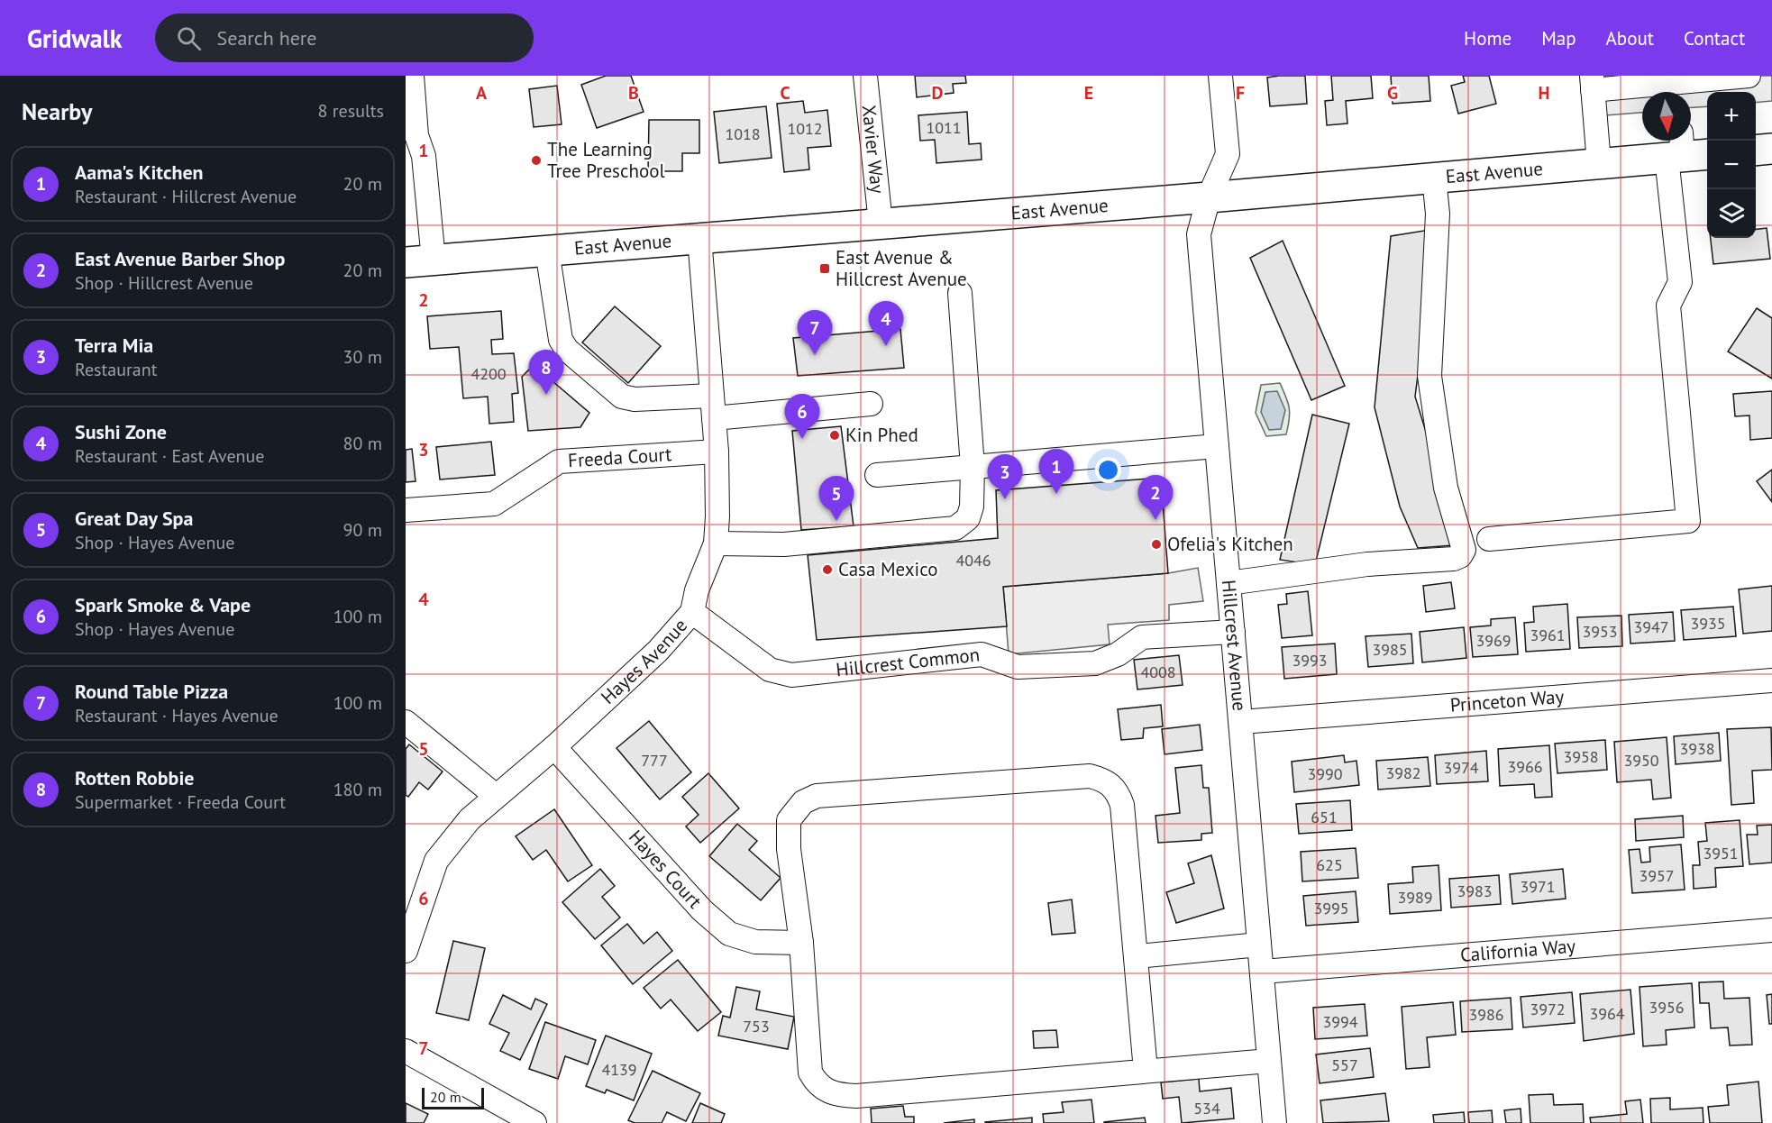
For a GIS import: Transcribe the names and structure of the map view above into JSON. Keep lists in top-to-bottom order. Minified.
{"streets":{"main road":["East Avenue"],"street":["Xavier Way","Freeda Court","Hillcrest Avenue","Hayes Avenue","Hillcrest Common","Princeton Way","Hayes Court","California Way"]},"crossings":[["Xavier Way","East Avenue"],["East Avenue","Hillcrest Avenue"],["East Avenue","Hayes Avenue"],["Freeda Court","Hayes Avenue"],["Hillcrest Avenue","Hillcrest Common"],["Hillcrest Avenue","Princeton Way"],["Hillcrest Avenue","California Way"],["Hayes Avenue","Hillcrest Common"],["Hayes Avenue","Hayes Court"]],"places":{"other":["The Learning Tree Preschool","Kin Phed","Ofelia's Kitchen","Casa Mexico"],"transit":["East Avenue & Hillcrest Avenue"]},"house_numbers":["1011","1012","1018","4200","4046","3935","3947","3953","3961","3969","3985","3993","4008","3938","3958","777","3950","3966","3974","3982","3990","651","3951","625","3957","3971","3983","3989","3995","3956","3972","3964","3986","3994","753","557","4139","534"],"scale_bar":"20 m","north":"bottom","page":{"header":"Gridwalk","search":"Search here","nav":["Home","Map","About","Contact"],"heading":["Nearby","8 results"],"map_buttons":["+","−"],"list":[{"mark":"1","name":"Aama's Kitchen","note":"Restaurant · Hillcrest Avenue","value":"20 m"},{"mark":"2","name":"East Avenue Barber Shop","note":"Shop · Hillcrest Avenue","value":"20 m"},{"mark":"3","name":"Terra Mia","note":"Restaurant","value":"30 m"},{"mark":"4","name":"Sushi Zone","note":"Restaurant · East Avenue","value":"80 m"},{"mark":"5","name":"Great Day Spa","note":"Shop · Hayes Avenue","value":"90 m"},{"mark":"6","name":"Spark Smoke & Vape","note":"Shop · Hayes Avenue","value":"100 m"},{"mark":"7","name":"Round Table Pizza","note":"Restaurant · Hayes Avenue","value":"100 m"},{"mark":"8","name":"Rotten Robbie","note":"Supermarket · Freeda Court","value":"180 m"}],"pins":["4","7","8","6","1","3","2","5"],"scale":"20 m"},"grid":{"columns":["A","B","C","D","E","F","G","H"],"rows":["1","2","3","4","5","6","7"]}}
